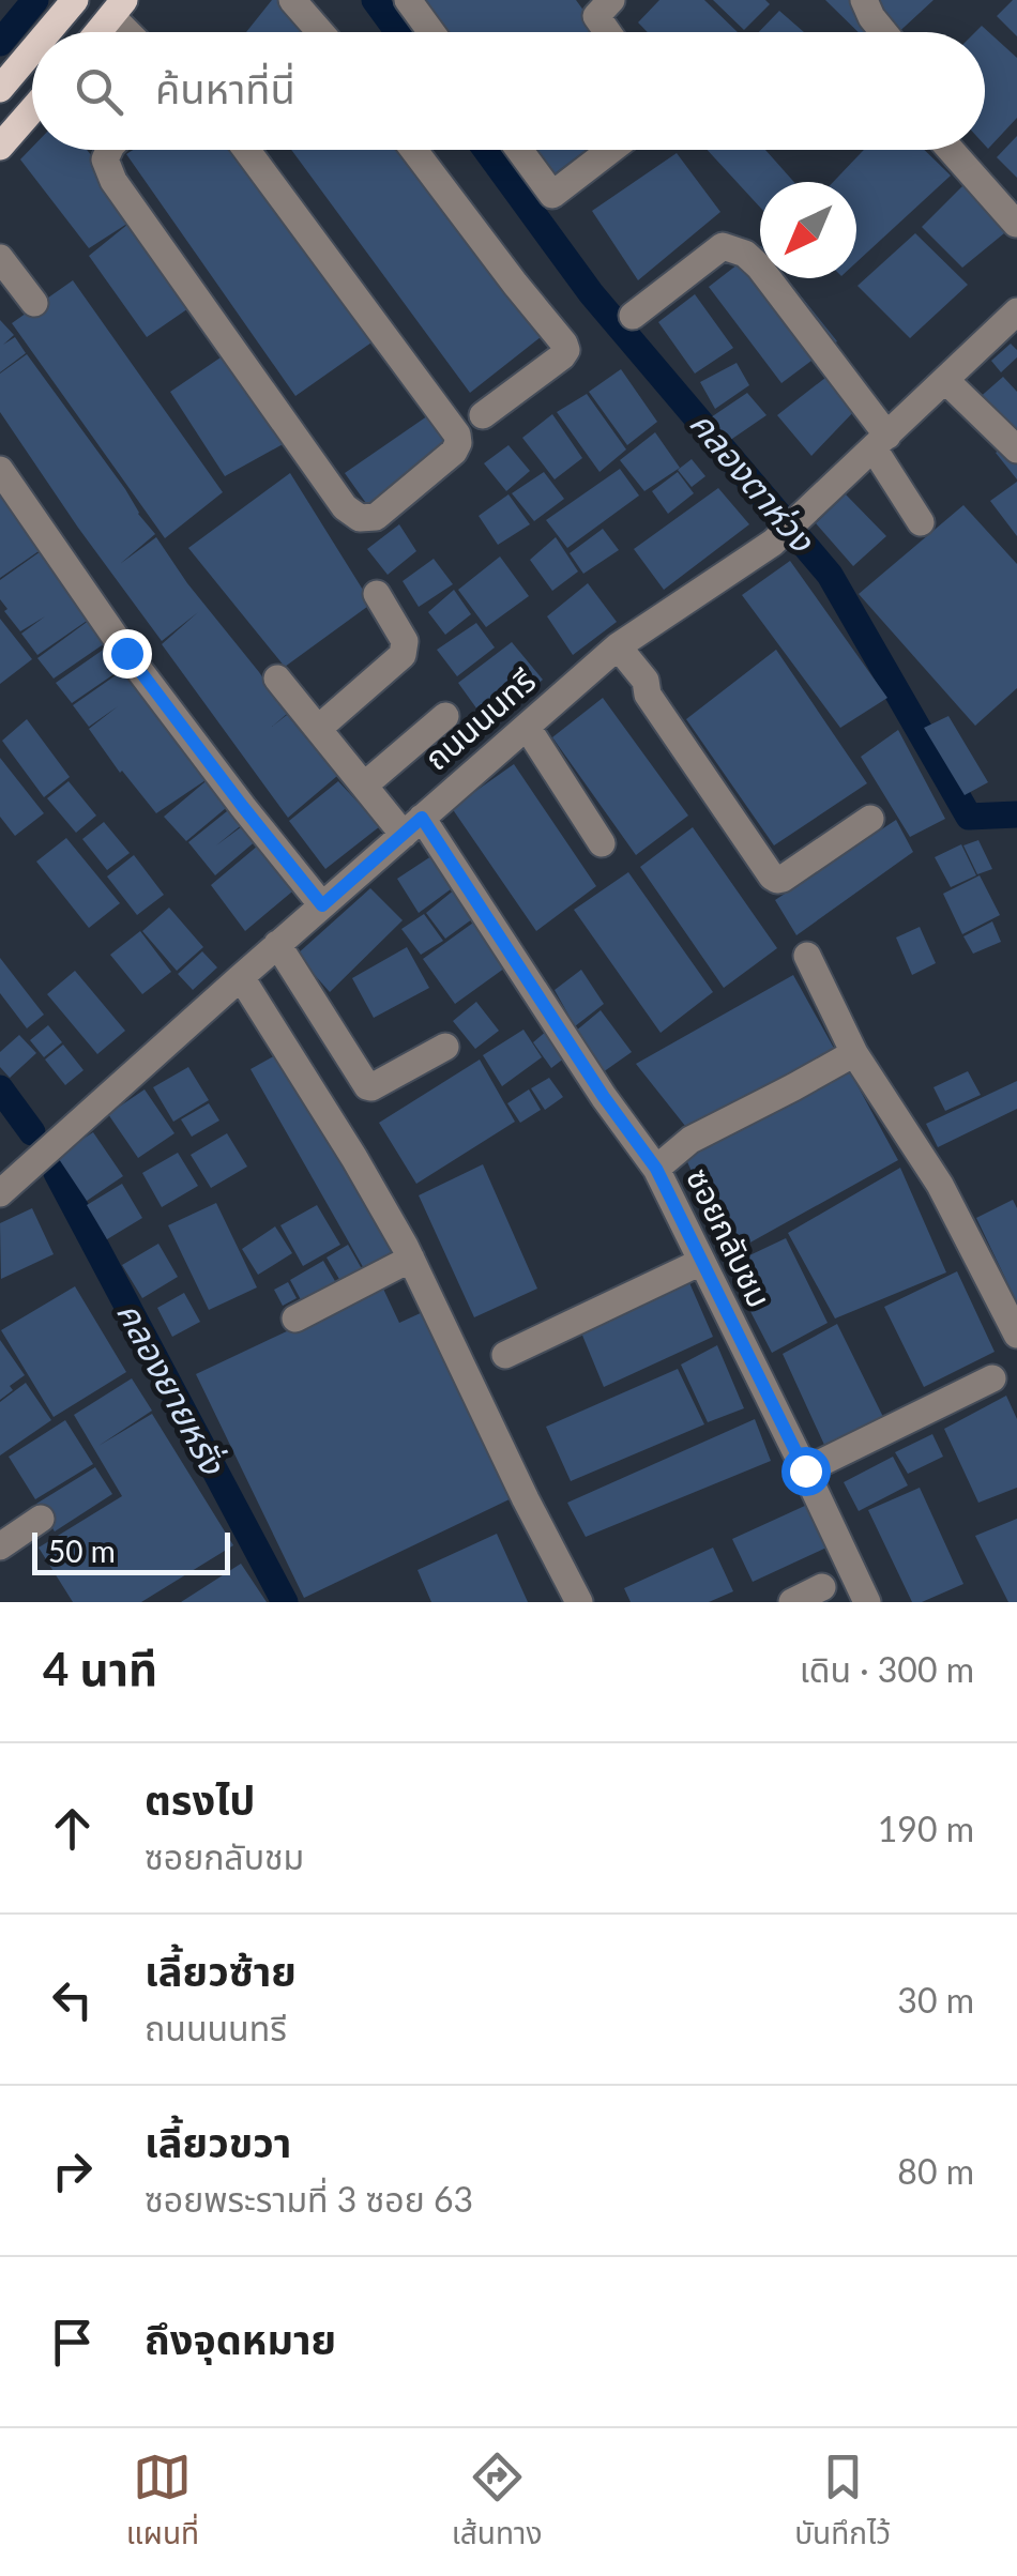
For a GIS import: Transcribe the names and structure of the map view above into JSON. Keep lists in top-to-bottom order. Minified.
{"streets":{"street":["ถนนนนทรี","ซอยกลับชม"]},"crossings":[["ถนนนนทรี","ซอยกลับชม"]],"water":["คลองตาห่วง","คลองยายหรั่ง"],"scale_bar":"50 m","north":"bottom left","page":{"search":"ค้นหาที่นี่","scale":"50 m","heading":["4 นาที","เดิน · 300 m"],"list":[["ตรงไป","ซอยกลับชม","190 m"],["เลี้ยวซ้าย","ถนนนนทรี","30 m"],["เลี้ยวขวา","ซอยพระรามที่ 3 ซอย 63","80 m"],"ถึงจุดหมาย"],"nav":["แผนที่","เส้นทาง","บันทึกไว้"]}}
